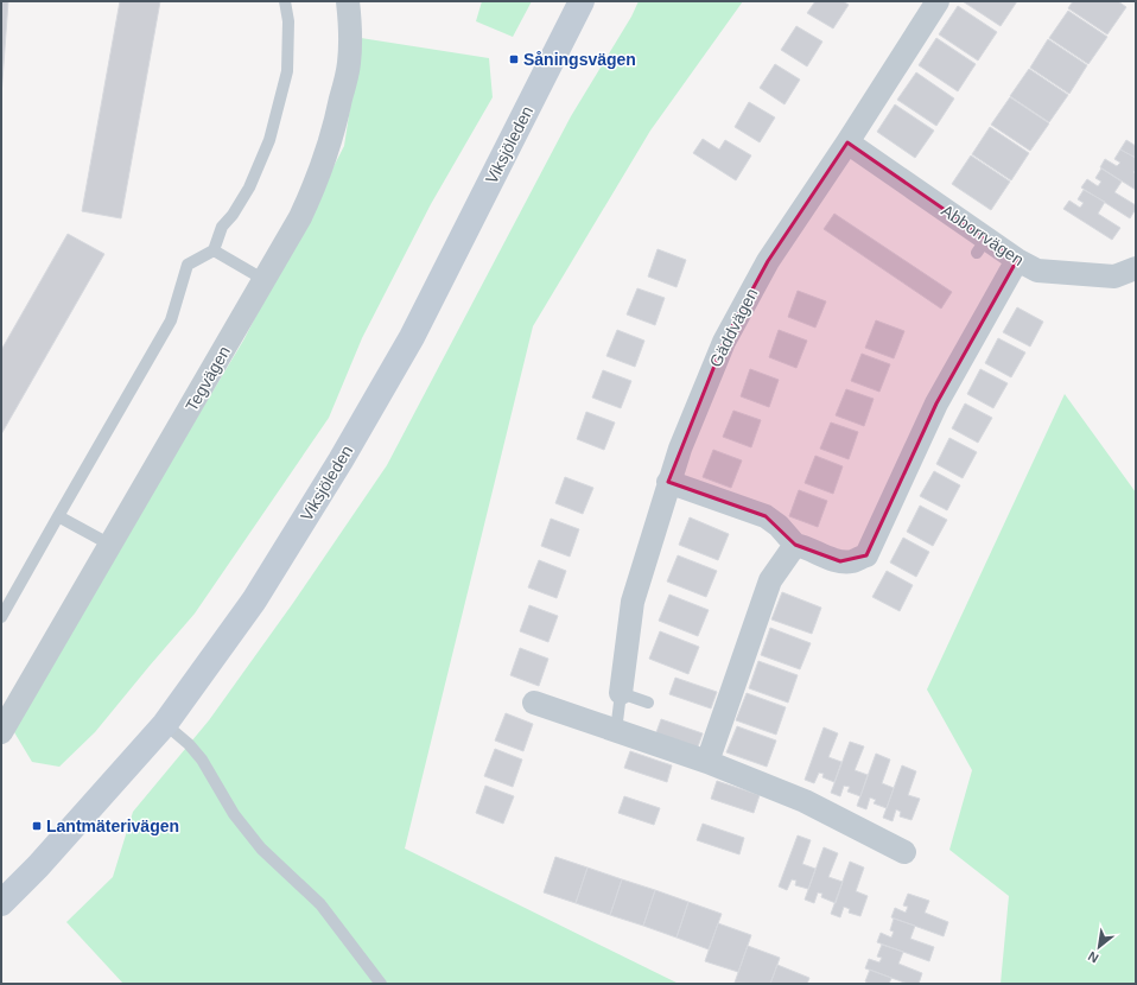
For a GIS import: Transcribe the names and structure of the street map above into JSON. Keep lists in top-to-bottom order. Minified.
{"streets":{"main road":["Viksjöleden"],"street":["Abborrvägen","Gäddvägen","Tegvägen"]},"crossings":[["Abborrvägen","Gäddvägen"]],"places":{"transit":["Såningsvägen","Lantmäterivägen"]},"north":"bottom left"}
